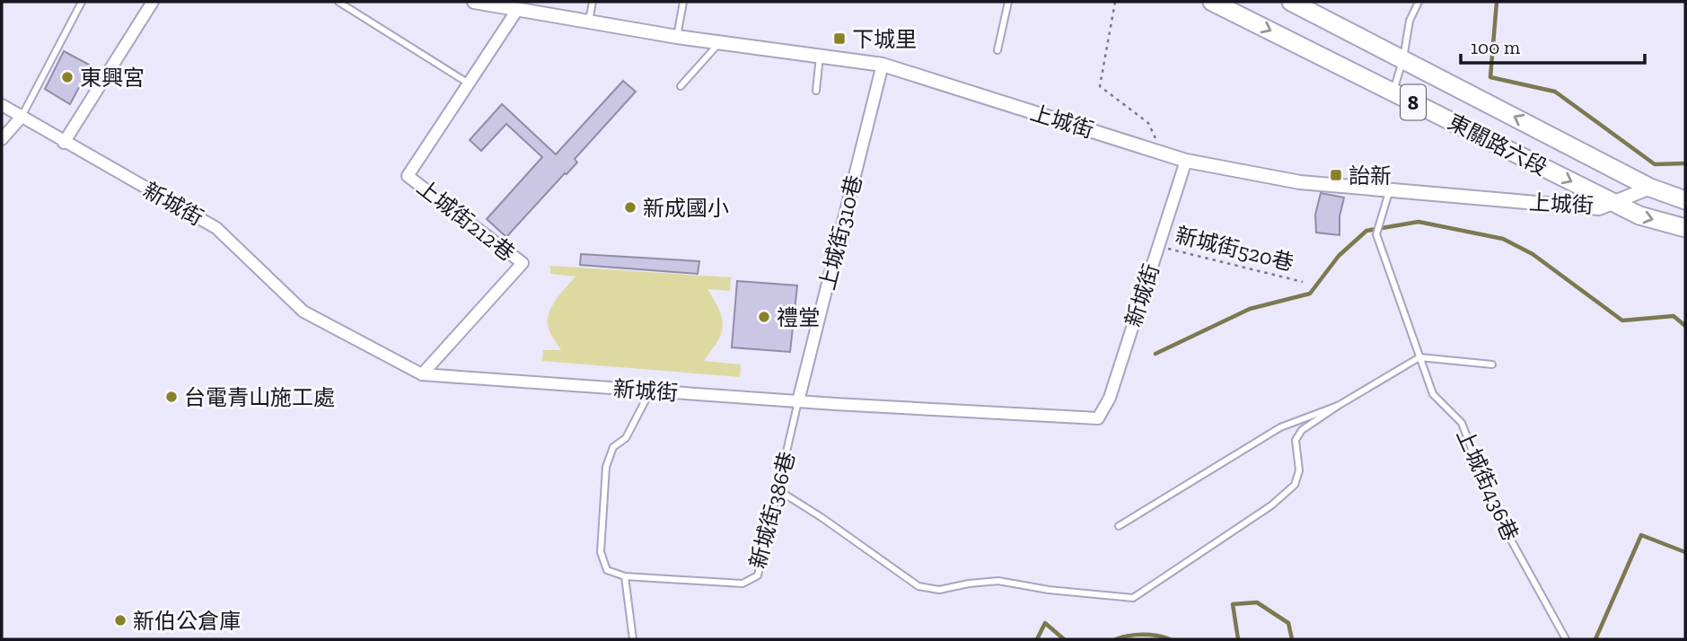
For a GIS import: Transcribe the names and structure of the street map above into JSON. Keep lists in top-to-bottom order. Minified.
{"streets":{"main road":["8","東關路六段"],"street":["上城街","新城街","上城街212巷","上城街310巷"],"lane":["上城街436巷","新城街386巷"],"path":["新城街520巷"]},"crossings":[["上城街","東關路六段"],["上城街","新城街"],["上城街","上城街212巷"],["上城街","上城街310巷"],["上城街","上城街436巷"],["新城街","上城街212巷"],["新城街","上城街310巷"],["新城街","新城街520巷"],["新城街","新城街386巷"],["上城街310巷","新城街386巷"]],"places":{"transit":["下城里","詒新"],"other":["東興宮","新成國小","禮堂","台電青山施工處","新伯公倉庫"]},"scale_bar":"100 m"}
